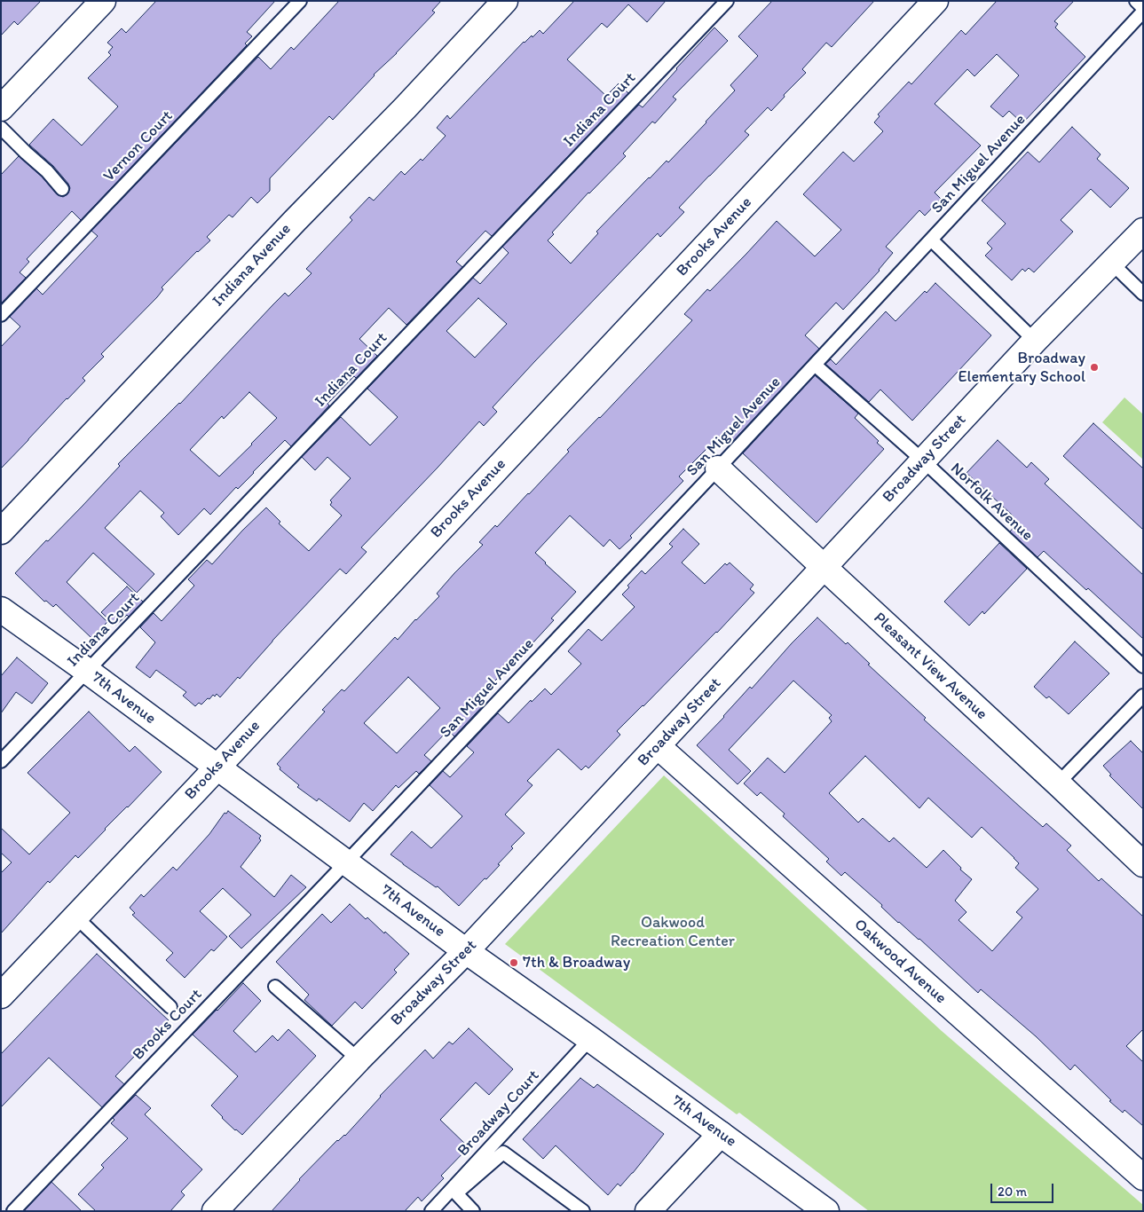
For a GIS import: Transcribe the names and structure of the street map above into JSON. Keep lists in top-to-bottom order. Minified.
{"streets":{"street":["Brooks Avenue","Indiana Avenue","Broadway Street","Pleasant View Avenue","7th Avenue","Oakwood Avenue"],"lane":["Indiana Court","Vernon Court","San Miguel Avenue","Norfolk Avenue","Brooks Court","Broadway Court"]},"crossings":[["Indiana Court","7th Avenue"],["San Miguel Avenue","Norfolk Avenue"],["San Miguel Avenue","Pleasant View Avenue"],["San Miguel Avenue","7th Avenue"],["San Miguel Avenue","Brooks Court"],["Brooks Avenue","7th Avenue"],["Broadway Street","Norfolk Avenue"],["Broadway Street","Pleasant View Avenue"],["Broadway Street","7th Avenue"],["Broadway Street","Oakwood Avenue"],["7th Avenue","Brooks Court"],["7th Avenue","Broadway Court"]],"parks":["Oakwood Recreation Center"],"places":["Broadway Elementary School","7th & Broadway"],"scale_bar":"20 m"}
